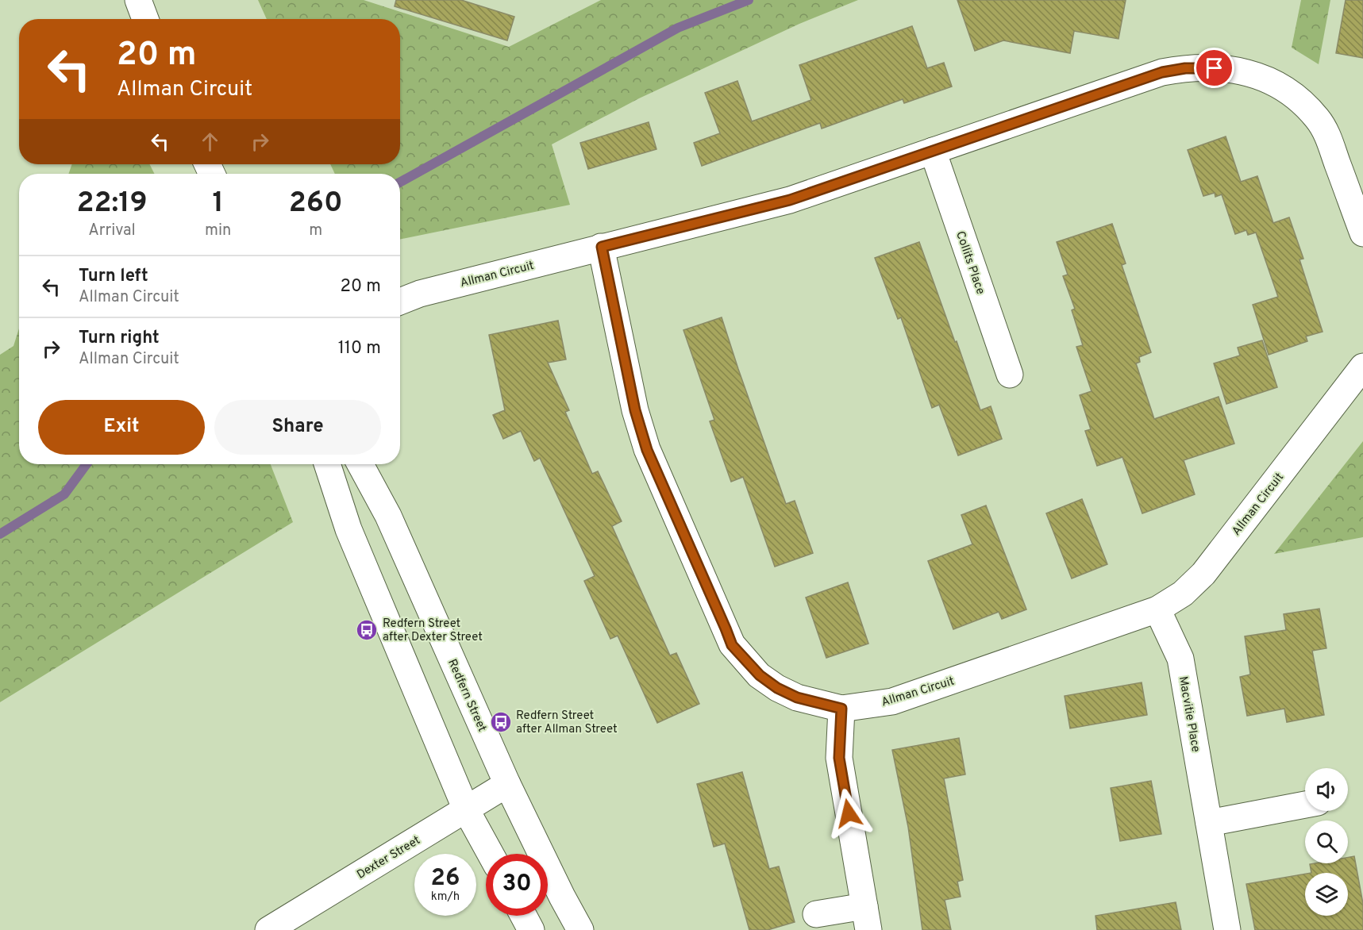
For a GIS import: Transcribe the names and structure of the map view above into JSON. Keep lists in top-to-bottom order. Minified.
{"streets":{"street":["Collits Place","Allman Circuit","Redfern Street","Macvitie Place","Dexter Street"]},"crossings":[["Collits Place","Allman Circuit"],["Allman Circuit","Macvitie Place"],["Redfern Street","Dexter Street"]],"places":{"bus stop":["Redfern Street after Dexter Street","Redfern Street after Allman Street"]},"page":{"turn":["20 m","Allman Circuit"],"eta":["22:19","Arrival","1","min","260","m"],"list":[{"name":"Turn left","note":"Allman Circuit","value":"20 m"},{"name":"Turn right","note":"Allman Circuit","value":"110 m"}],"buttons":["Exit","Share"],"speed":"26 km/h","limit":"30"}}
